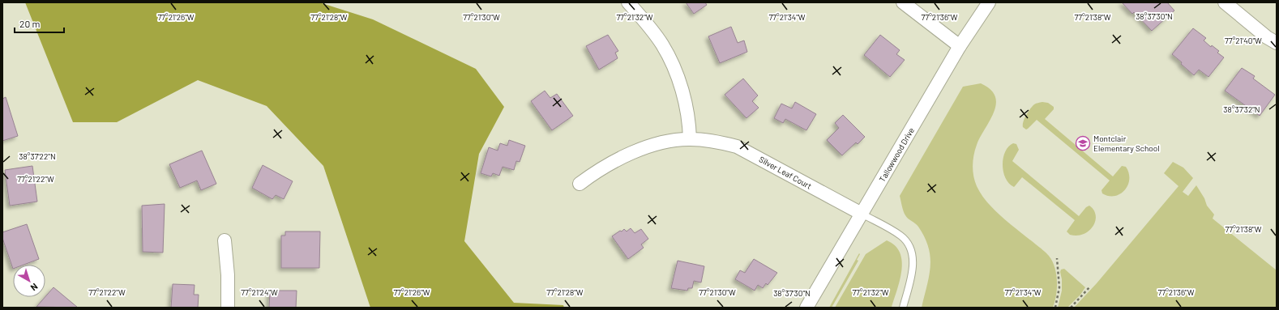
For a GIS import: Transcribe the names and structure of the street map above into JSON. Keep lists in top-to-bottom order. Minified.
{"streets":{"street":["Tallowwood Drive","Silver Leaf Court"]},"crossings":[["Tallowwood Drive","Silver Leaf Court"]],"places":{"school or university":["Montclair Elementary School"]},"scale_bar":"20 m","north":"bottom right","coordinates":["38°37'30\"N","77°21'26\"W","77°21'30\"W","77°21'32\"W","77°21'34\"W","77°21'36\"W","77°21'38\"W","77°21'28\"W","77°21'40\"W","38°37'32\"N","38°37'22\"N","77°21'22\"W","77°21'24\"W"]}
